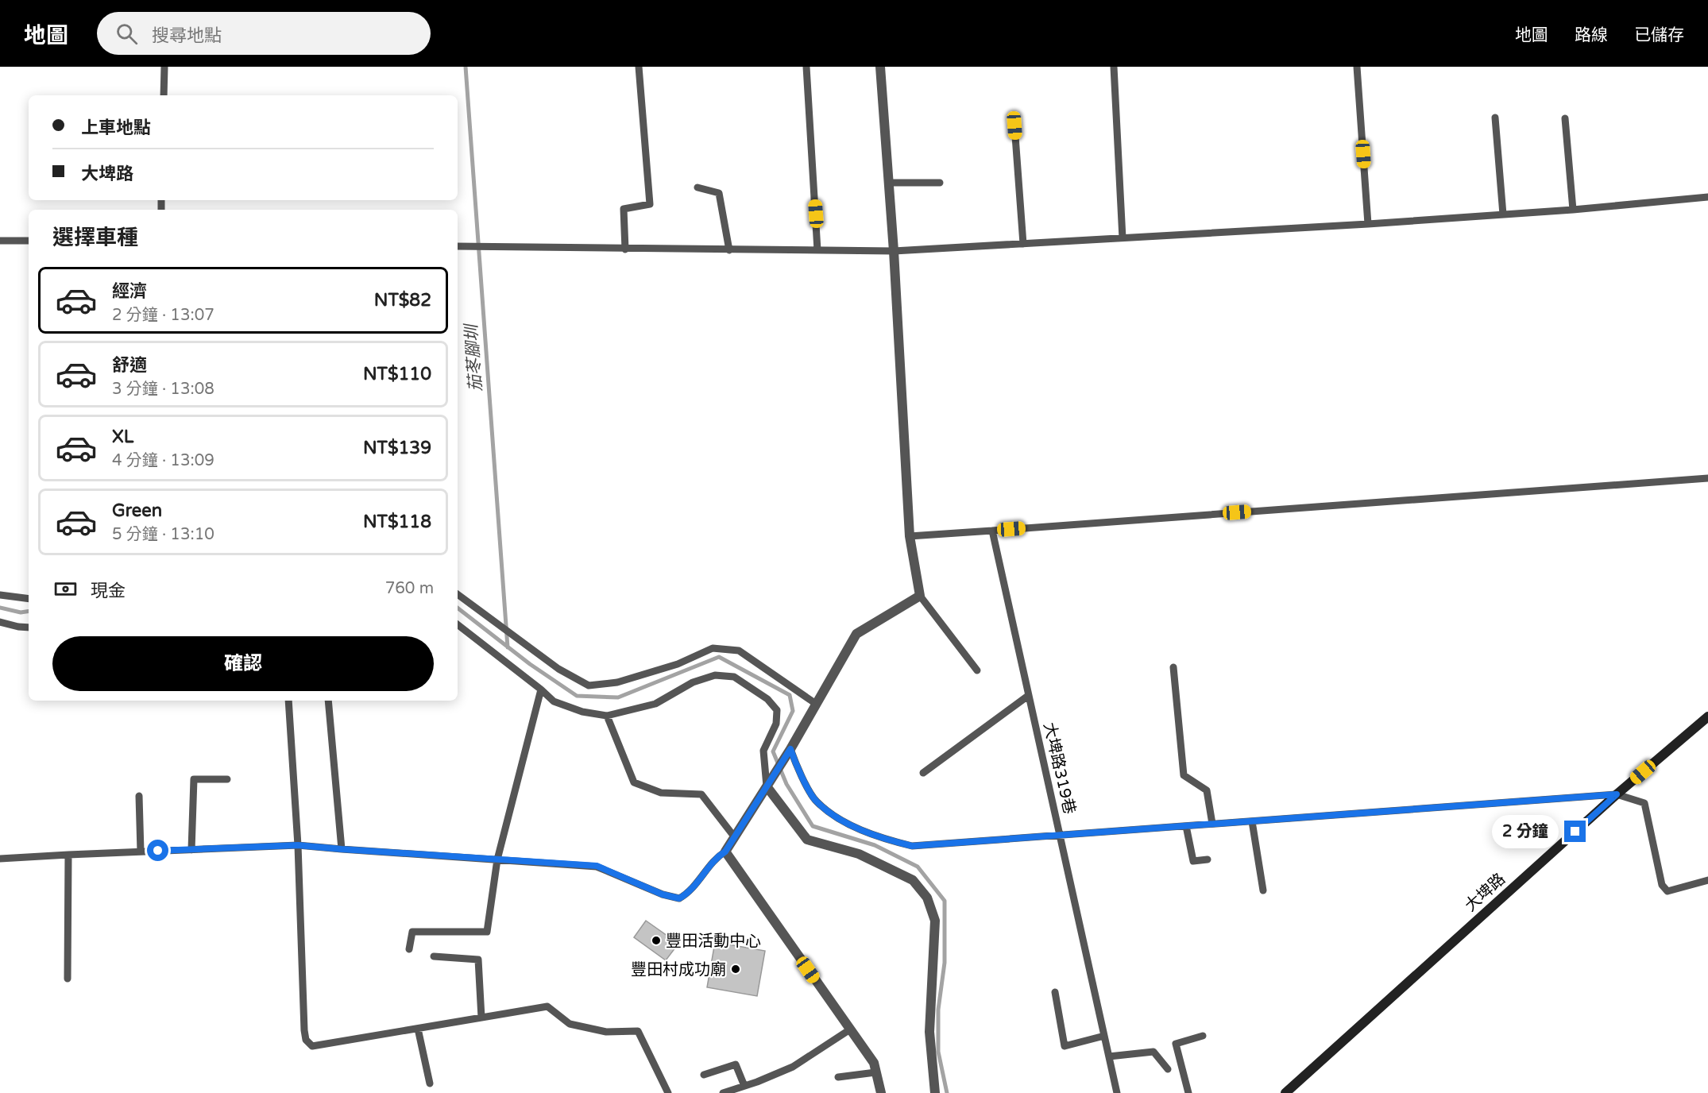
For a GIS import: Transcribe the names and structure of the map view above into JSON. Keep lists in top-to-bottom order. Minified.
{"streets":{"main road":["大埤路"],"lane":["大埤路319巷"]},"water":["茄苳腳圳"],"places":["豐田活動中心","豐田村成功廟"],"page":{"header":"地圖","search":"搜尋地點","nav":["地圖","路線","已儲存"],"banner":["上車地點","大埤路"],"heading":"選擇車種","list":[{"name":"經濟","note":"2 分鐘 · 13:07","value":"NT$82"},{"name":"舒適","note":"3 分鐘 · 13:08","value":"NT$110"},{"name":"XL","note":"4 分鐘 · 13:09","value":"NT$139"},{"name":"Green","note":"5 分鐘 · 13:10","value":"NT$118"}],"pay":["現金","760 m"],"buttons":"確認","bubble":"2 分鐘"}}
